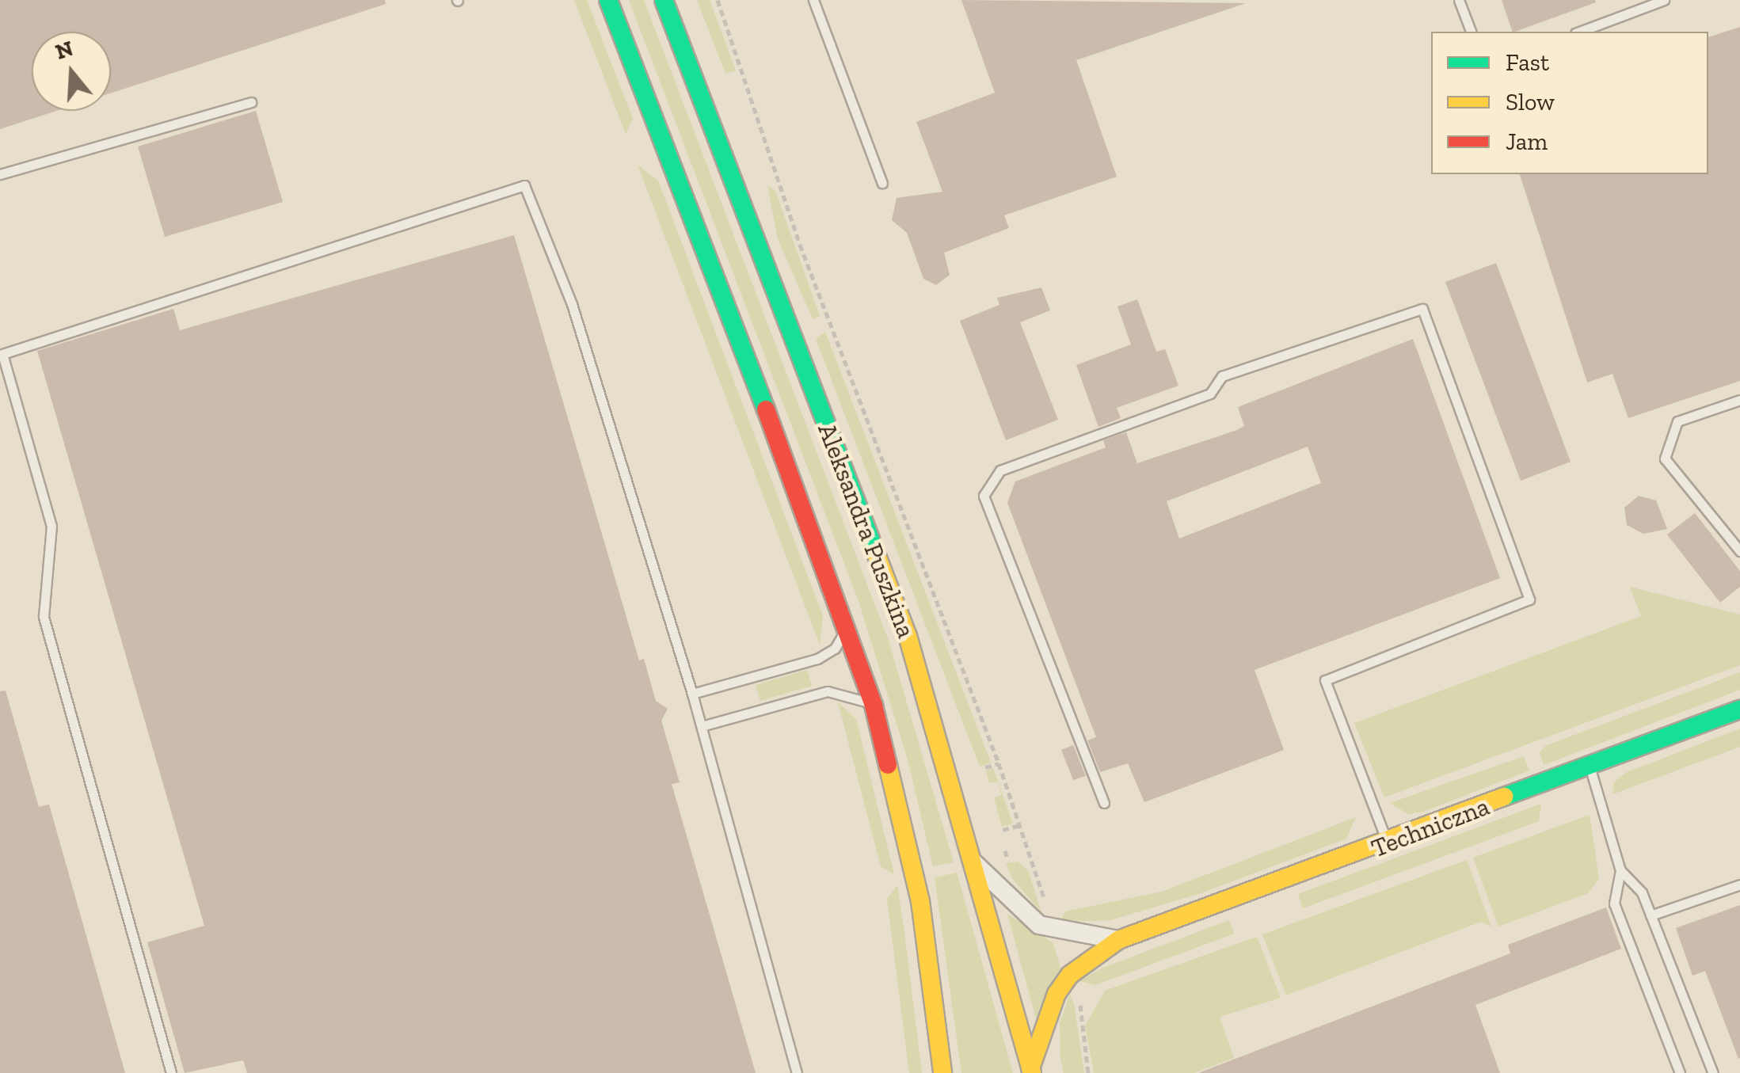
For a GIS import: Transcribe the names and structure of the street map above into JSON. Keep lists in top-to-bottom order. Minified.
{"streets":{"main road":["Aleksandra Puszkina","Techniczna"]},"crossings":[["Aleksandra Puszkina","Techniczna"]],"legend":["Fast","Slow","Jam"],"north":"top"}
